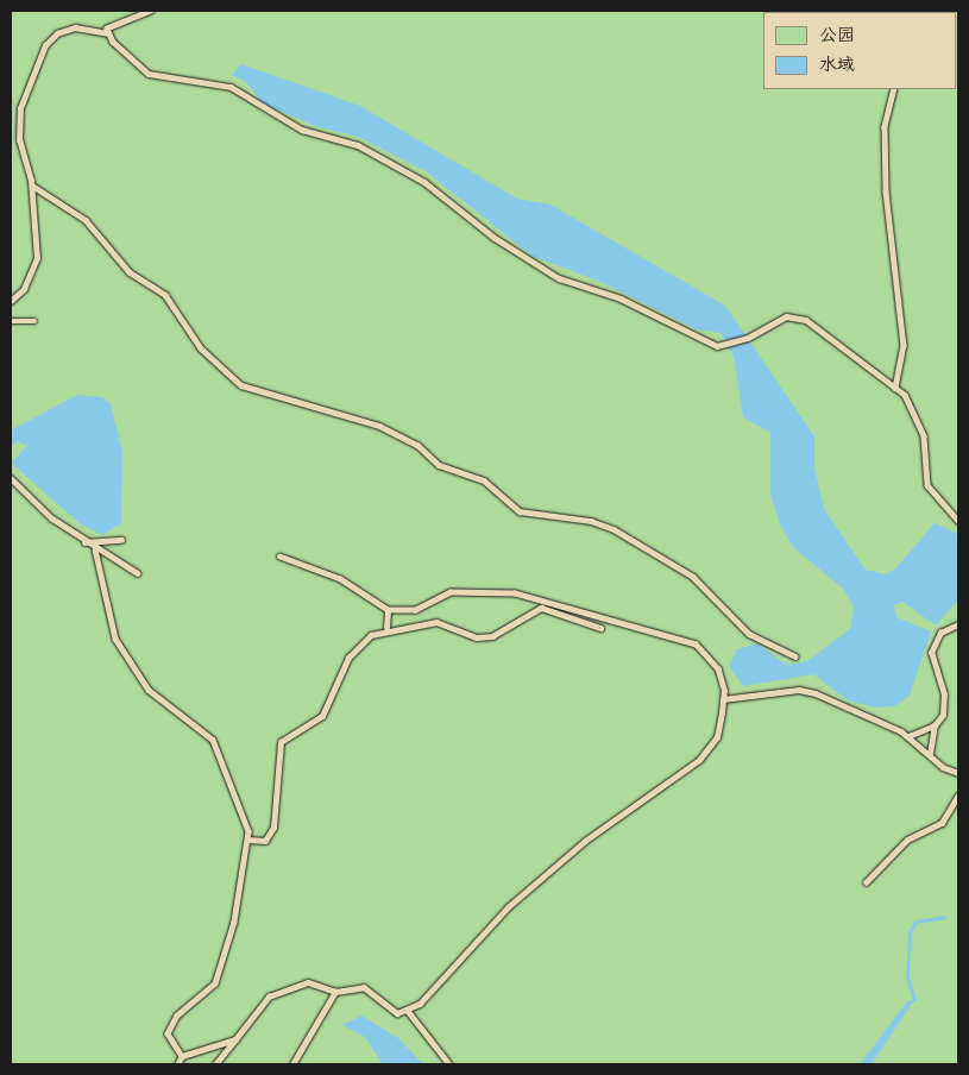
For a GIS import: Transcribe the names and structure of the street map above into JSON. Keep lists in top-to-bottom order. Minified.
{"legend":["公园","水域"]}
